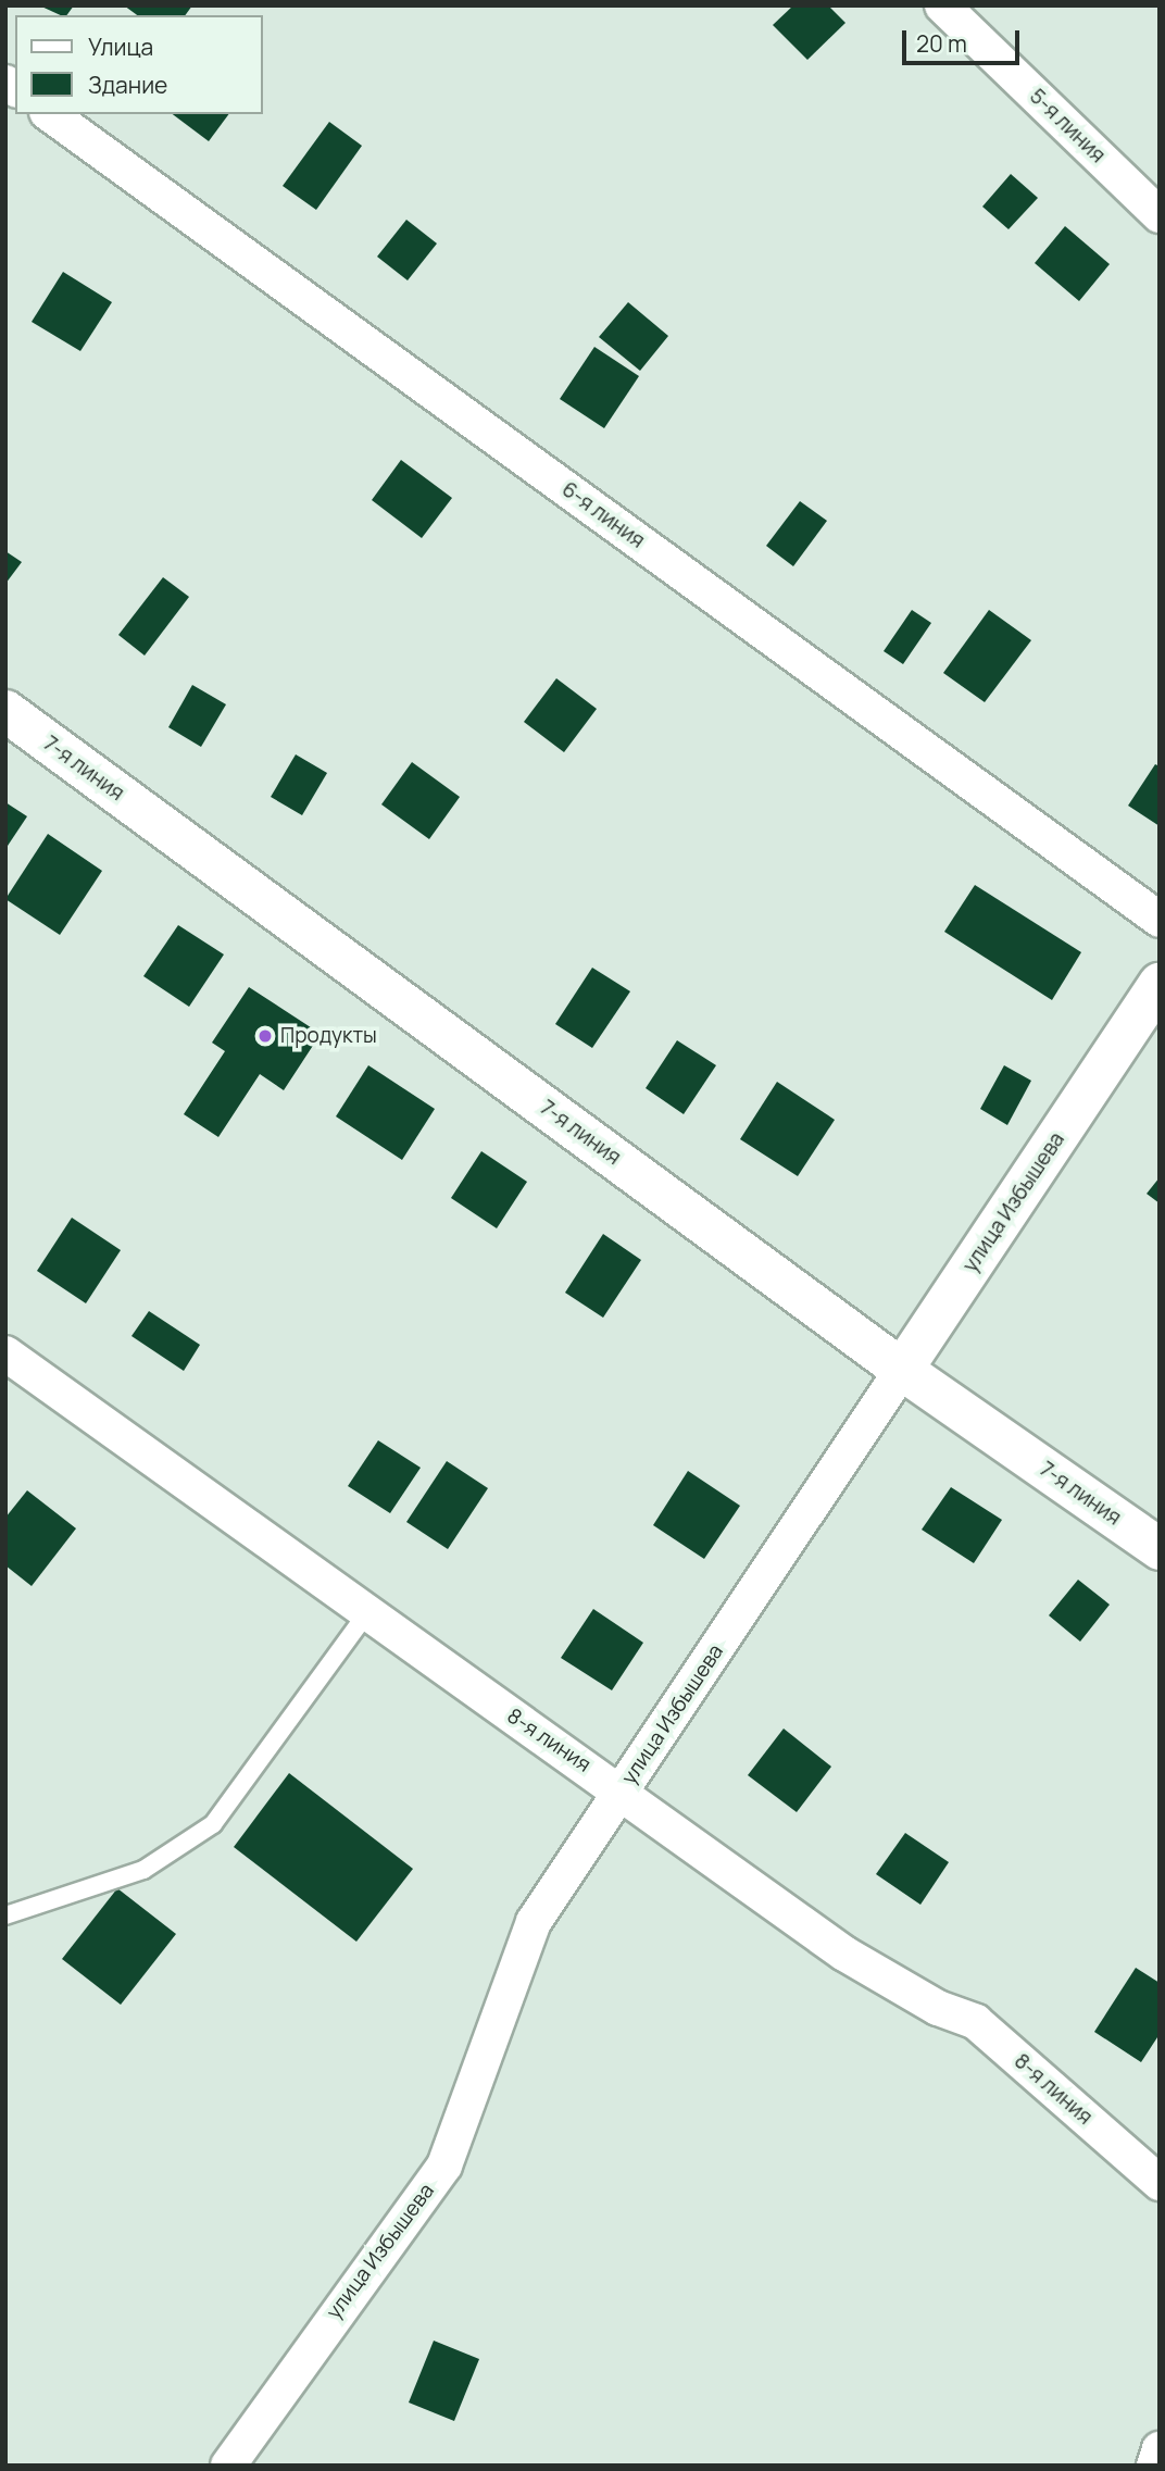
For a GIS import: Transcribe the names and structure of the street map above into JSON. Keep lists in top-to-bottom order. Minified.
{"streets":{"main road":["7-я линия","улица Избышева"],"street":["5-я линия","6-я линия","8-я линия"]},"crossings":[["7-я линия","улица Избышева"],["улица Избышева","8-я линия"]],"places":["Продукты"],"legend":["Улица","Здание"],"scale_bar":"20 m"}
